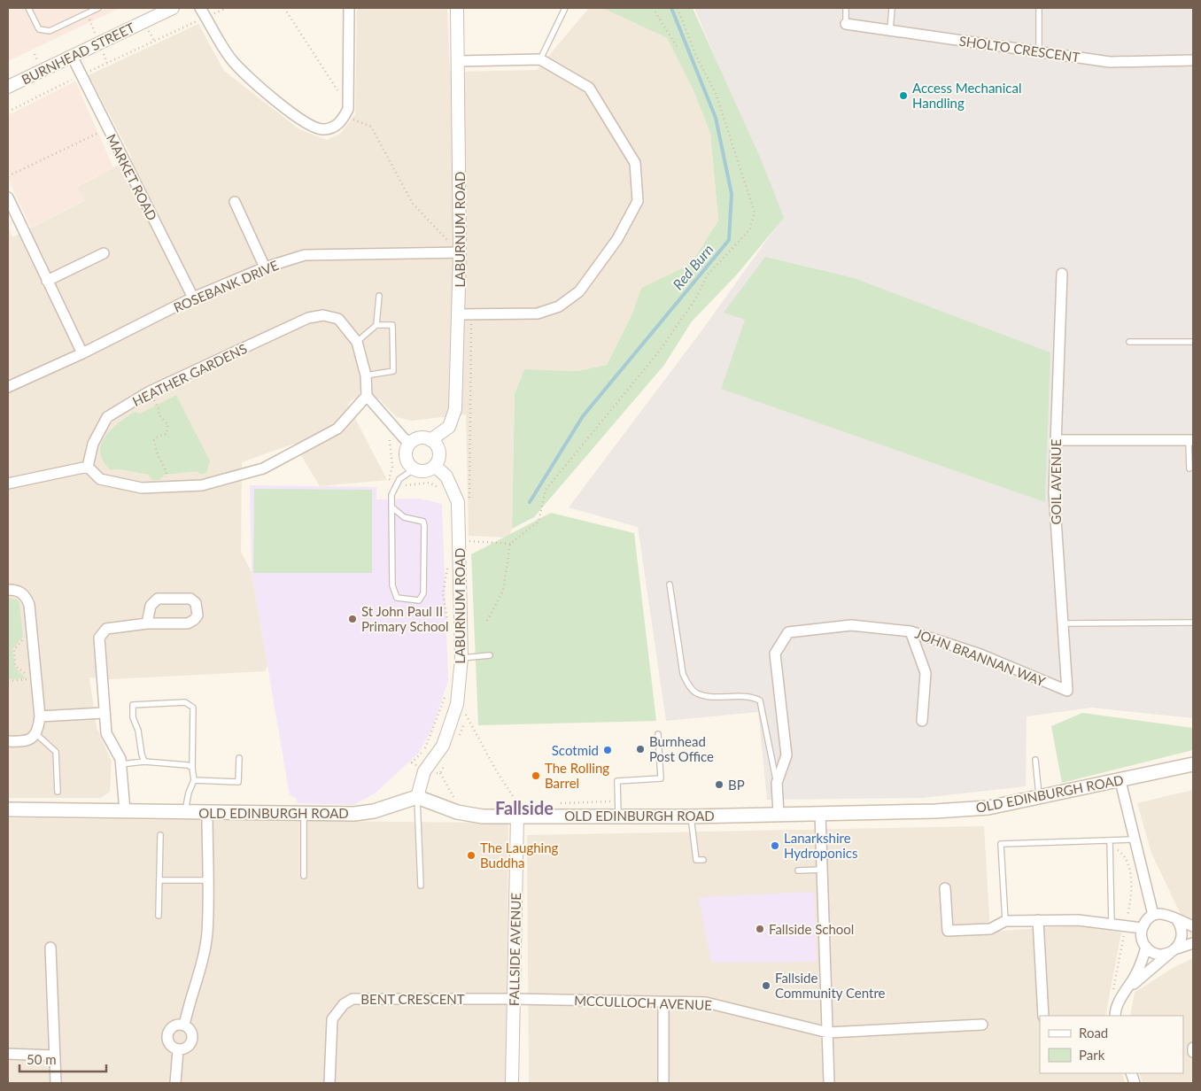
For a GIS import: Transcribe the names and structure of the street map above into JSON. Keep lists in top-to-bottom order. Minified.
{"streets":{"main road":["OLD EDINBURGH ROAD"],"street":["SHOLTO CRESCENT","BURNHEAD STREET","MARKET ROAD","LABURNUM ROAD","ROSEBANK DRIVE","HEATHER GARDENS","GOIL AVENUE","JOHN BRANNAN WAY","FALLSIDE AVENUE","BENT CRESCENT","MCCULLOCH AVENUE"]},"crossings":[["BURNHEAD STREET","MARKET ROAD"],["MARKET ROAD","ROSEBANK DRIVE"],["LABURNUM ROAD","ROSEBANK DRIVE"],["LABURNUM ROAD","OLD EDINBURGH ROAD"],["GOIL AVENUE","JOHN BRANNAN WAY"],["JOHN BRANNAN WAY","OLD EDINBURGH ROAD"],["OLD EDINBURGH ROAD","FALLSIDE AVENUE"],["FALLSIDE AVENUE","BENT CRESCENT"],["FALLSIDE AVENUE","MCCULLOCH AVENUE"],["BENT CRESCENT","MCCULLOCH AVENUE"]],"districts":["Fallside"],"water":["Red Burn"],"places":["Access Mechanical Handling","St John Paul II Primary School","Burnhead Post Office","Scotmid","The Rolling Barrel","BP","Lanarkshire Hydroponics","The Laughing Buddha","Fallside School","Fallside Community Centre"],"legend":["Road","Park"],"scale_bar":"50 m"}
